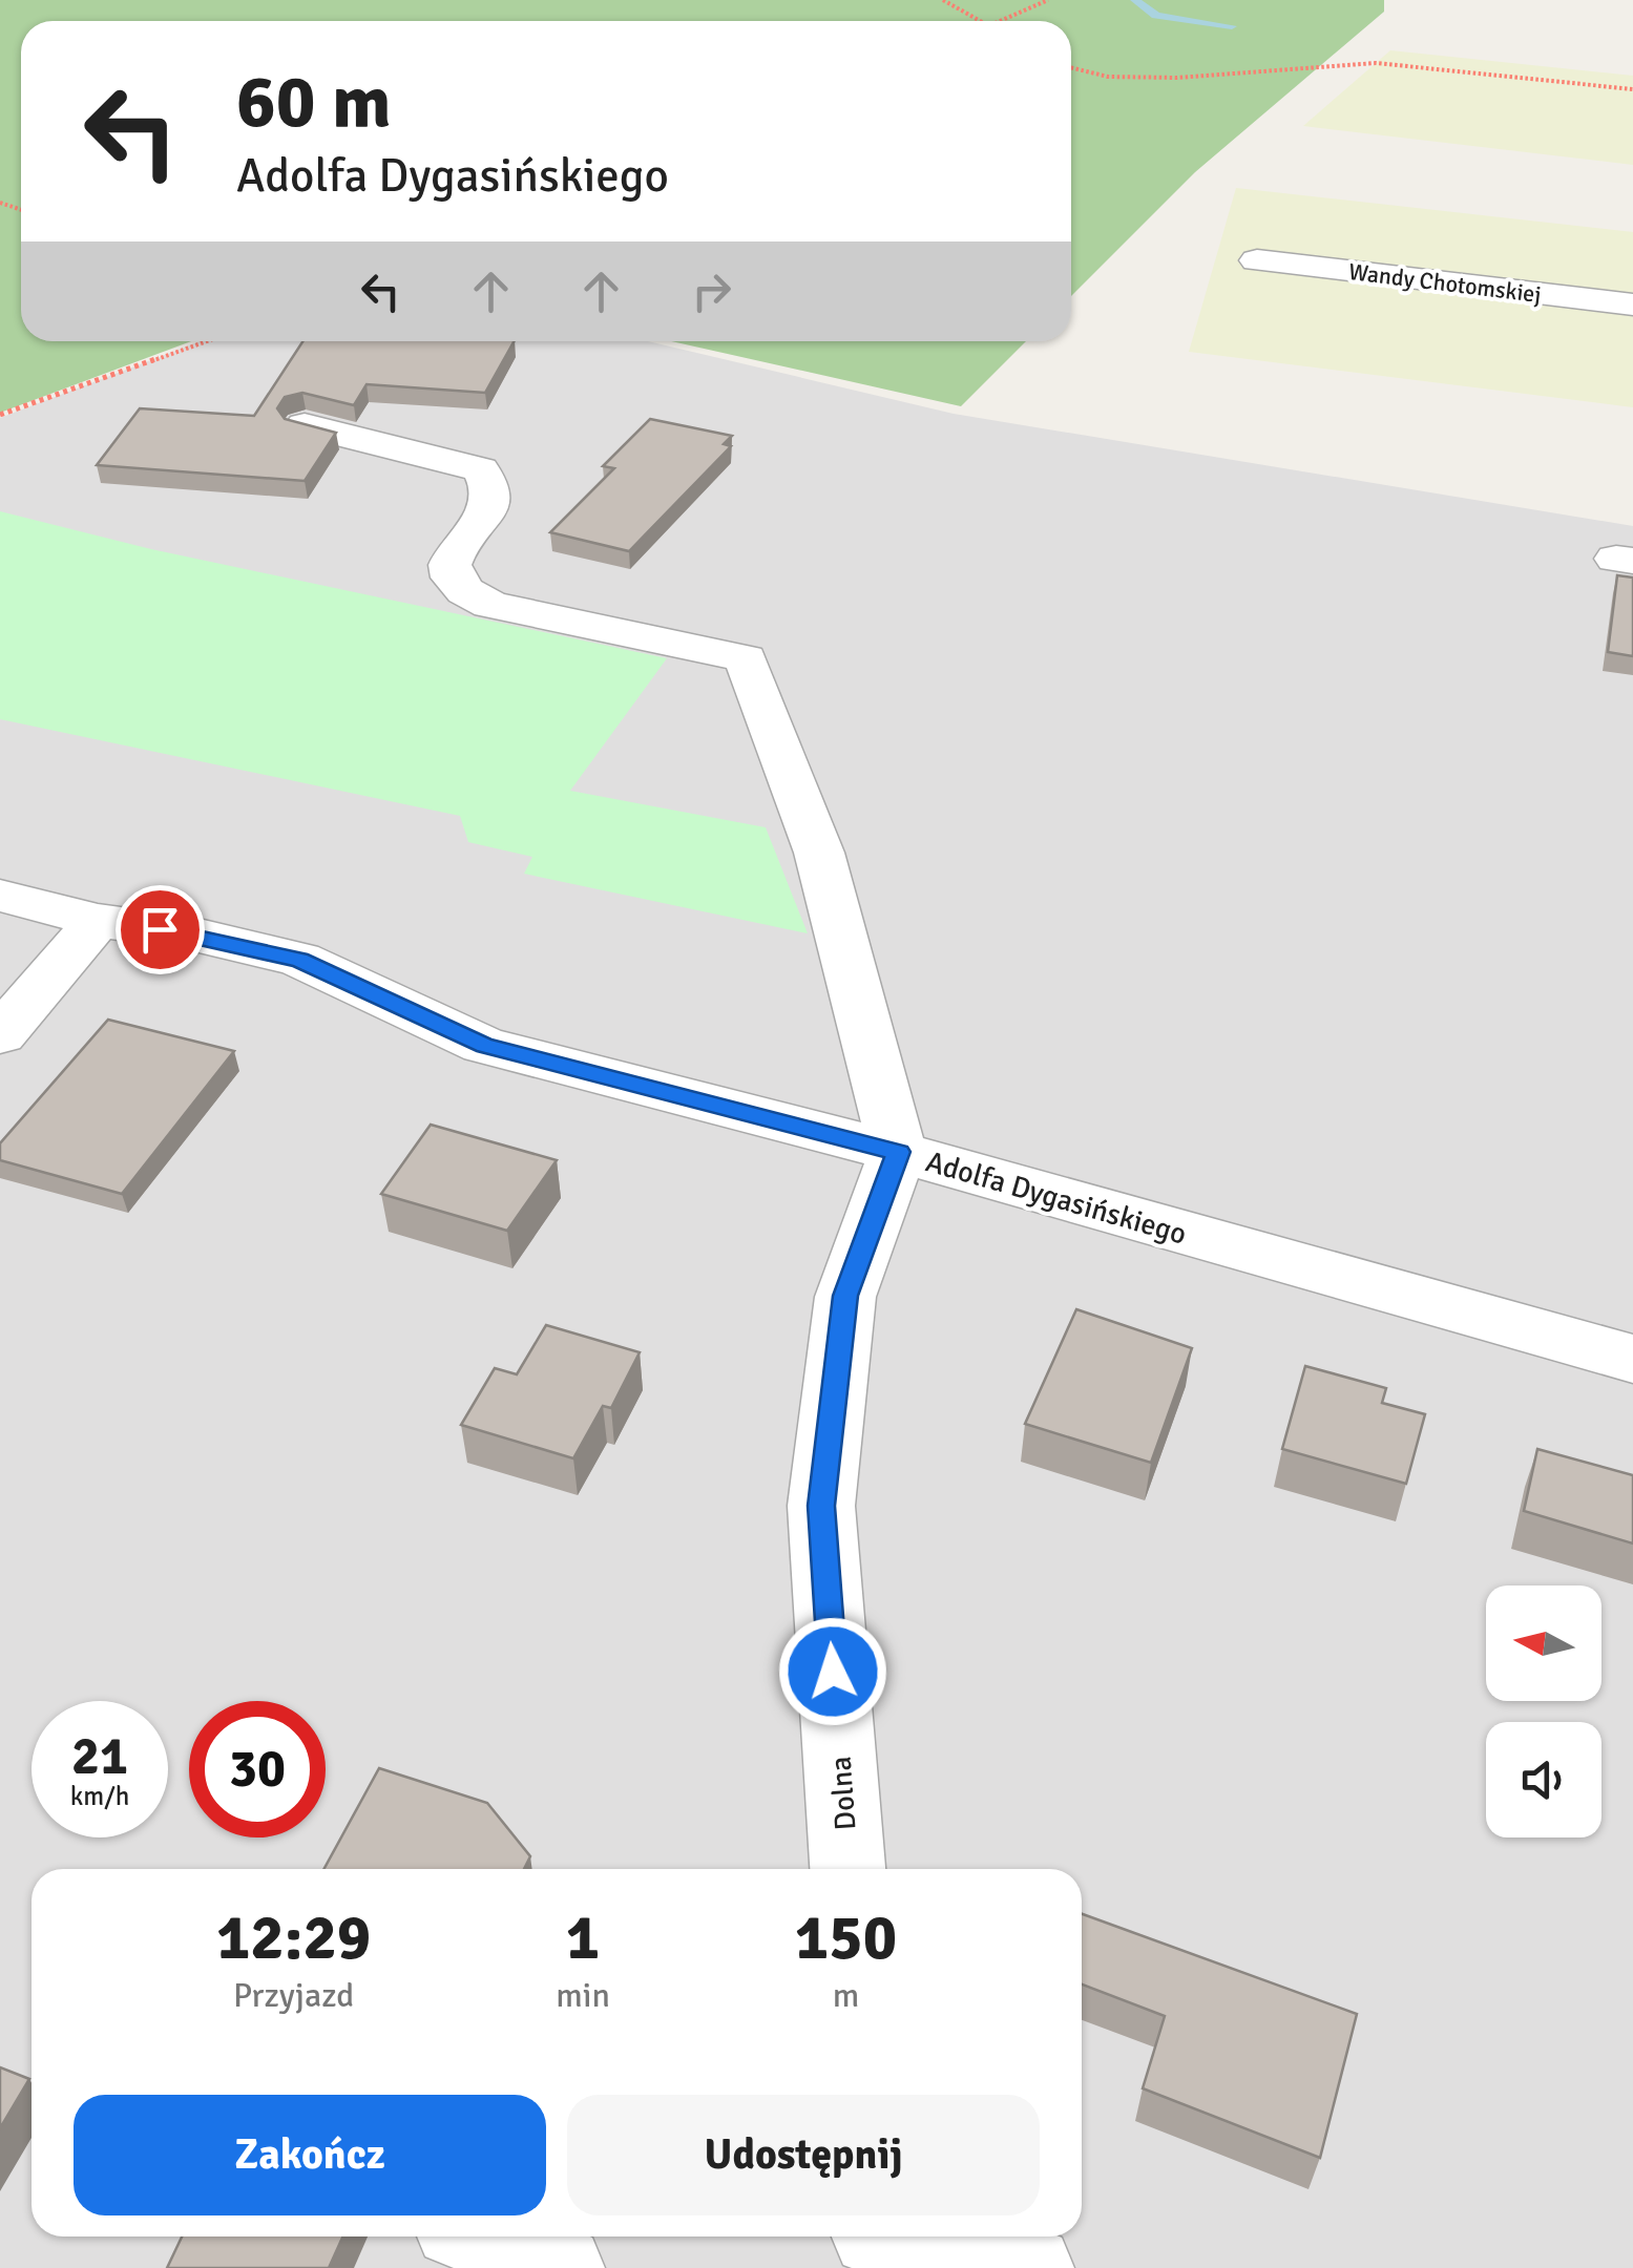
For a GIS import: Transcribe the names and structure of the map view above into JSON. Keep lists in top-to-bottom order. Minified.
{"streets":{"street":["Wandy Chotomskiej","Adolfa Dygasińskiego","Dolna"]},"crossings":[["Adolfa Dygasińskiego","Dolna"]],"north":"left","page":{"turn":["60 m","Adolfa Dygasińskiego"],"speed":"21 km/h","limit":"30","eta":["12:29","Przyjazd","1","min","150","m"],"buttons":["Zakończ","Udostępnij"]}}
